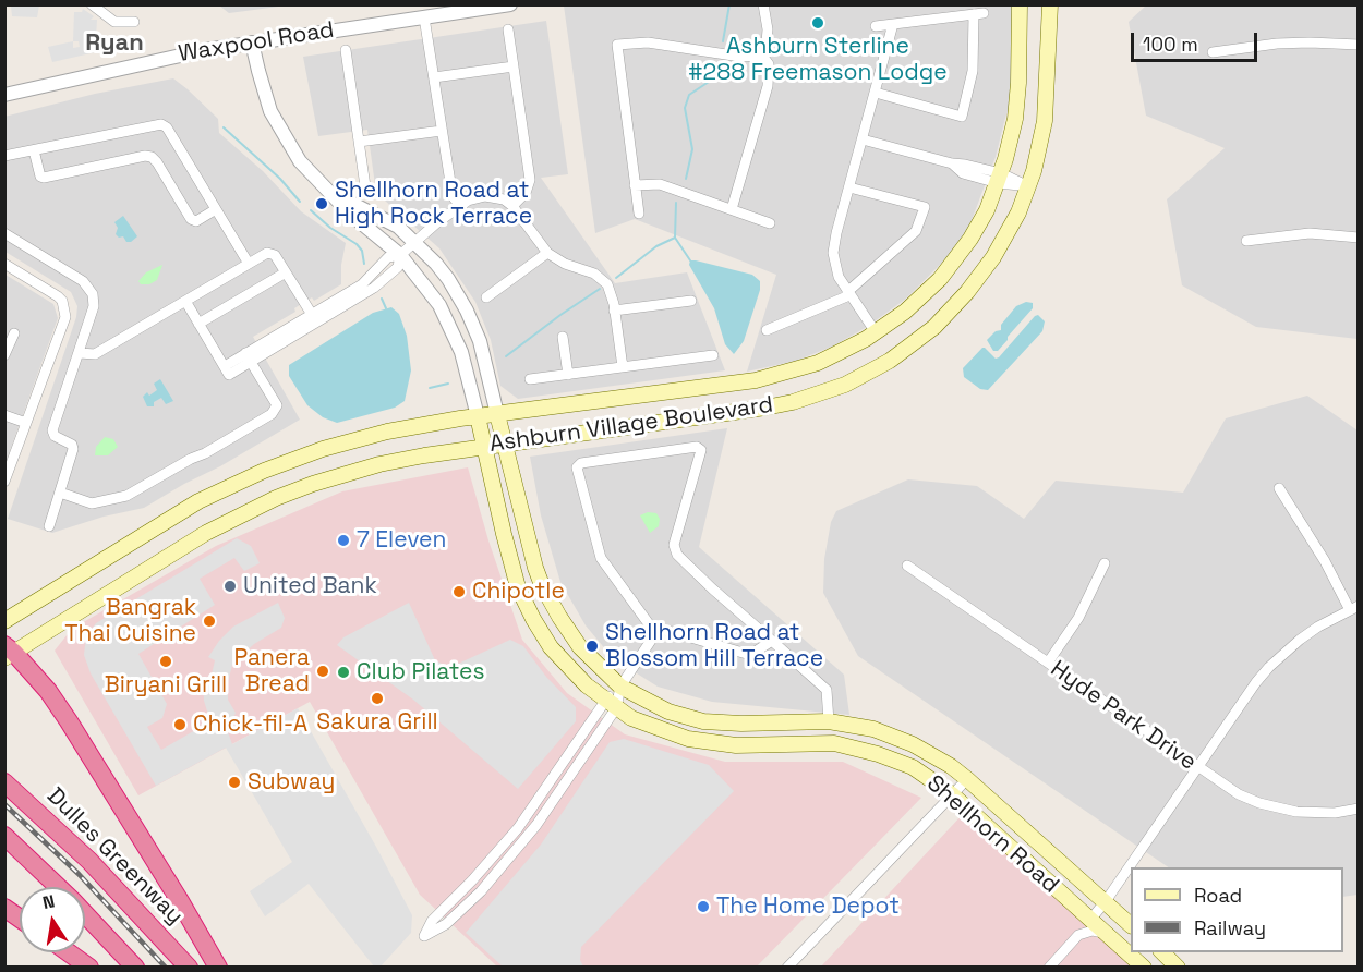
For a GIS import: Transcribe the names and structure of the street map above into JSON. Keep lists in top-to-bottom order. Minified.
{"streets":{"highway":["Dulles Greenway"],"main road":["Ashburn Village Boulevard","Shellhorn Road"],"street":["Waxpool Road","Hyde Park Drive"]},"crossings":[["Waxpool Road","Shellhorn Road"],["Ashburn Village Boulevard","Shellhorn Road"]],"districts":["Ryan"],"places":["Ashburn Sterline #288 Freemason Lodge","Shellhorn Road at High Rock Terrace","7 Eleven","United Bank","Chipotle","Bangrak Thai Cuisine","Shellhorn Road at Blossom Hill Terrace","Biryani Grill","Panera Bread","Club Pilates","Sakura Grill","Chick-fil-A","Subway","The Home Depot"],"legend":["Road","Railway"],"scale_bar":"100 m","north":"top"}
